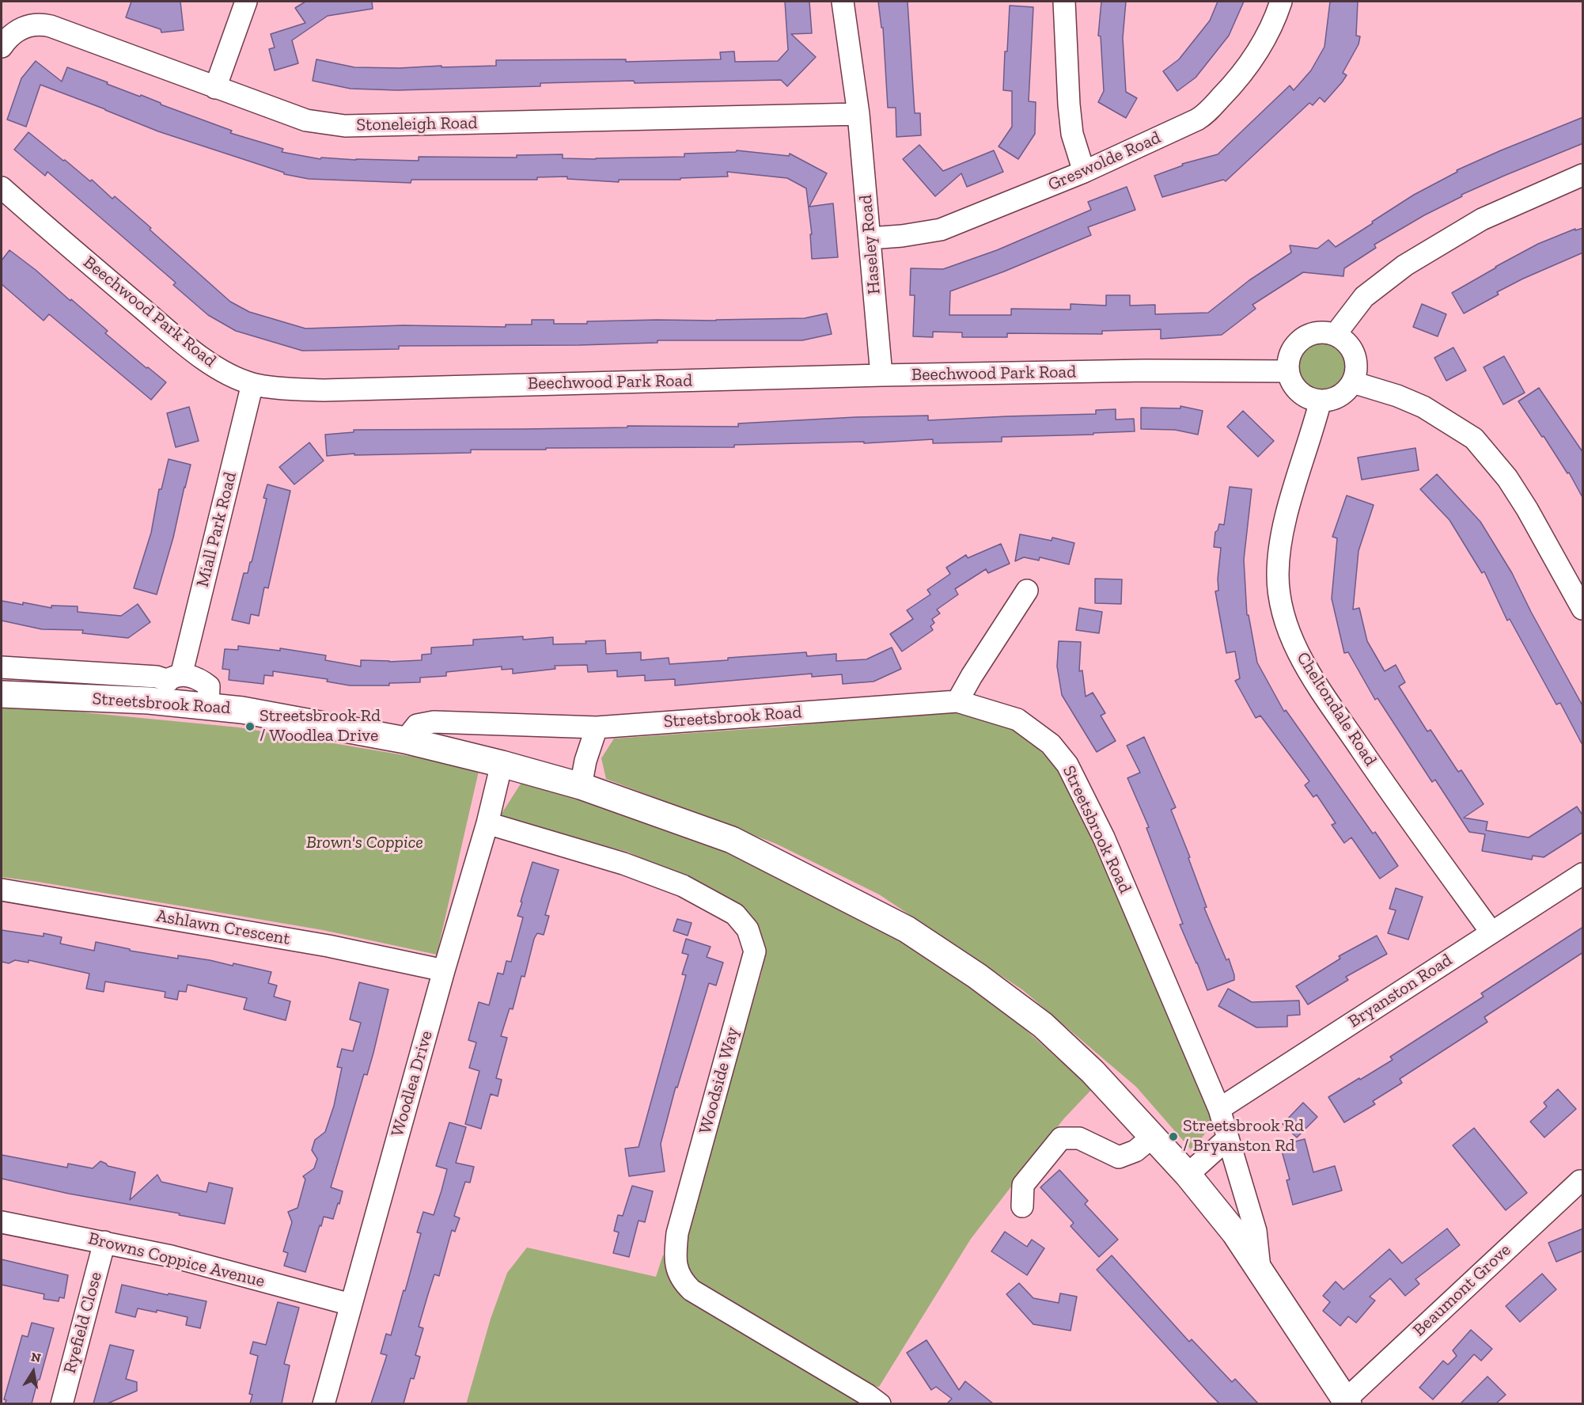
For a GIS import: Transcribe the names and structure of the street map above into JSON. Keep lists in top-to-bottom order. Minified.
{"streets":{"main road":["Streetsbrook Road"],"street":["Stoneleigh Road","Greswolde Road","Haseley Road","Beechwood Park Road","Miall Park Road","Cheltondale Road","Ashlawn Crescent","Bryanston Road","Woodside Way","Woodlea Drive","Browns Coppice Avenue","Beaumont Grove","Ryefield Close"]},"crossings":[["Stoneleigh Road","Haseley Road"],["Greswolde Road","Haseley Road"],["Haseley Road","Beechwood Park Road"],["Beechwood Park Road","Miall Park Road"],["Beechwood Park Road","Cheltondale Road"],["Miall Park Road","Streetsbrook Road"],["Streetsbrook Road","Bryanston Road"],["Streetsbrook Road","Woodlea Drive"],["Streetsbrook Road","Beaumont Grove"],["Cheltondale Road","Bryanston Road"],["Ashlawn Crescent","Woodlea Drive"],["Woodside Way","Woodlea Drive"],["Woodlea Drive","Browns Coppice Avenue"],["Browns Coppice Avenue","Ryefield Close"]],"parks":["Brown's Coppice"],"places":["Streetsbrook Rd / Woodlea Drive","Streetsbrook Rd / Bryanston Rd"],"north":"top"}
